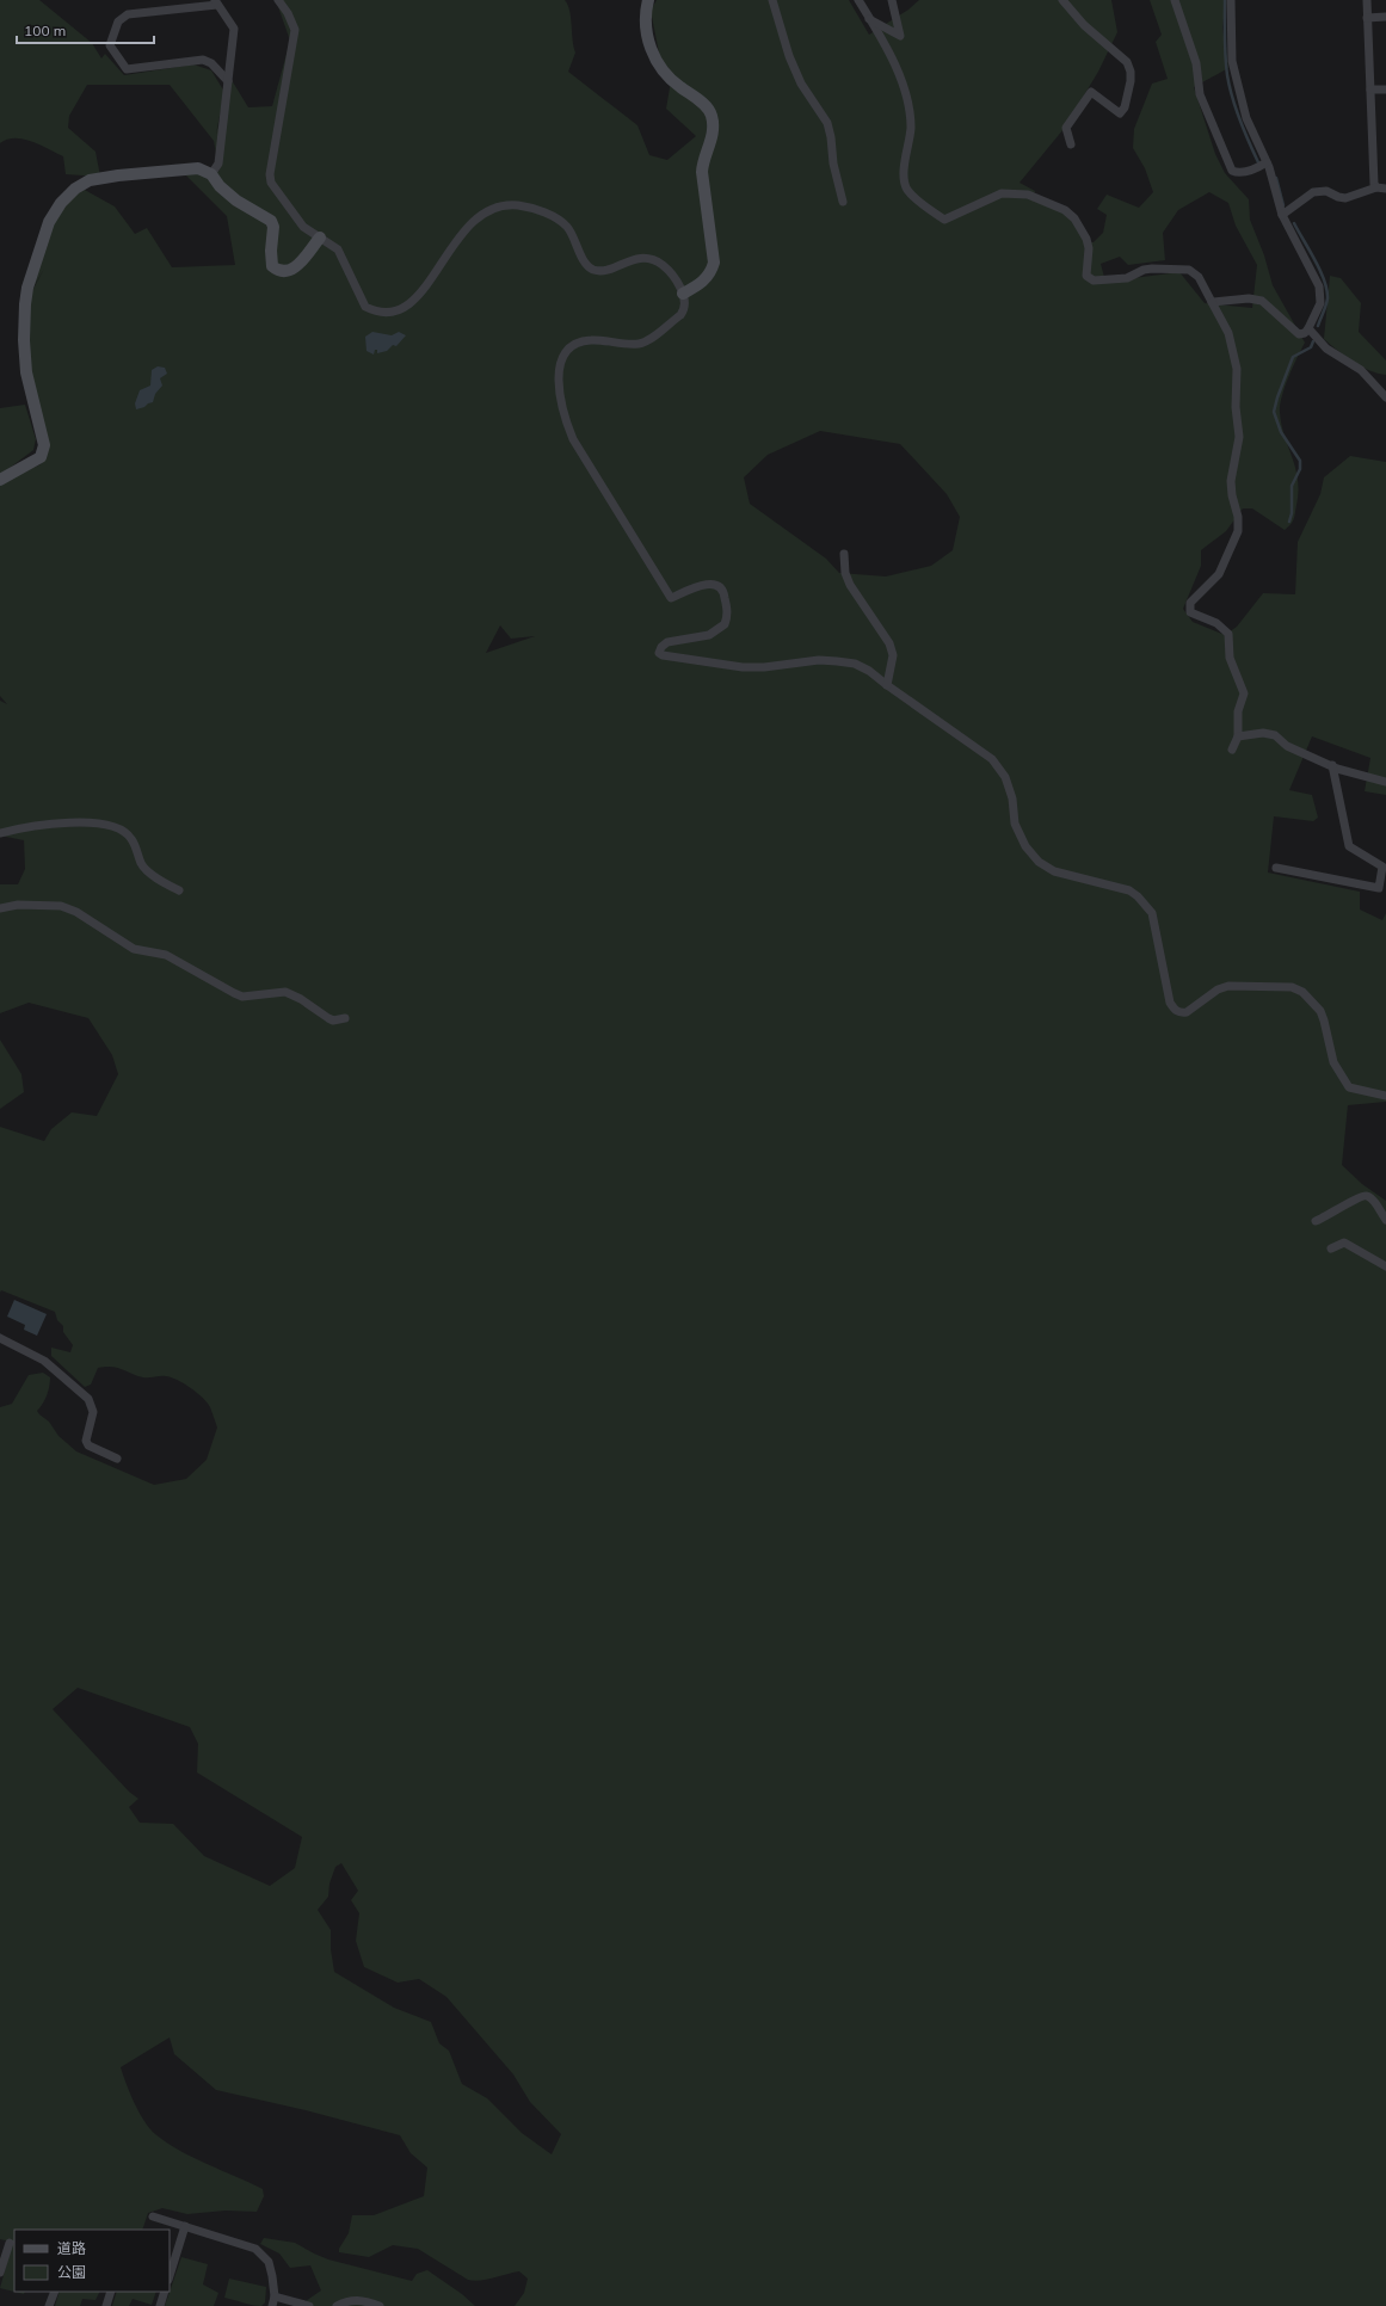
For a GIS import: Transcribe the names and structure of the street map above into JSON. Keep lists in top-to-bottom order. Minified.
{"legend":["道路","公園"],"scale_bar":"100 m"}
